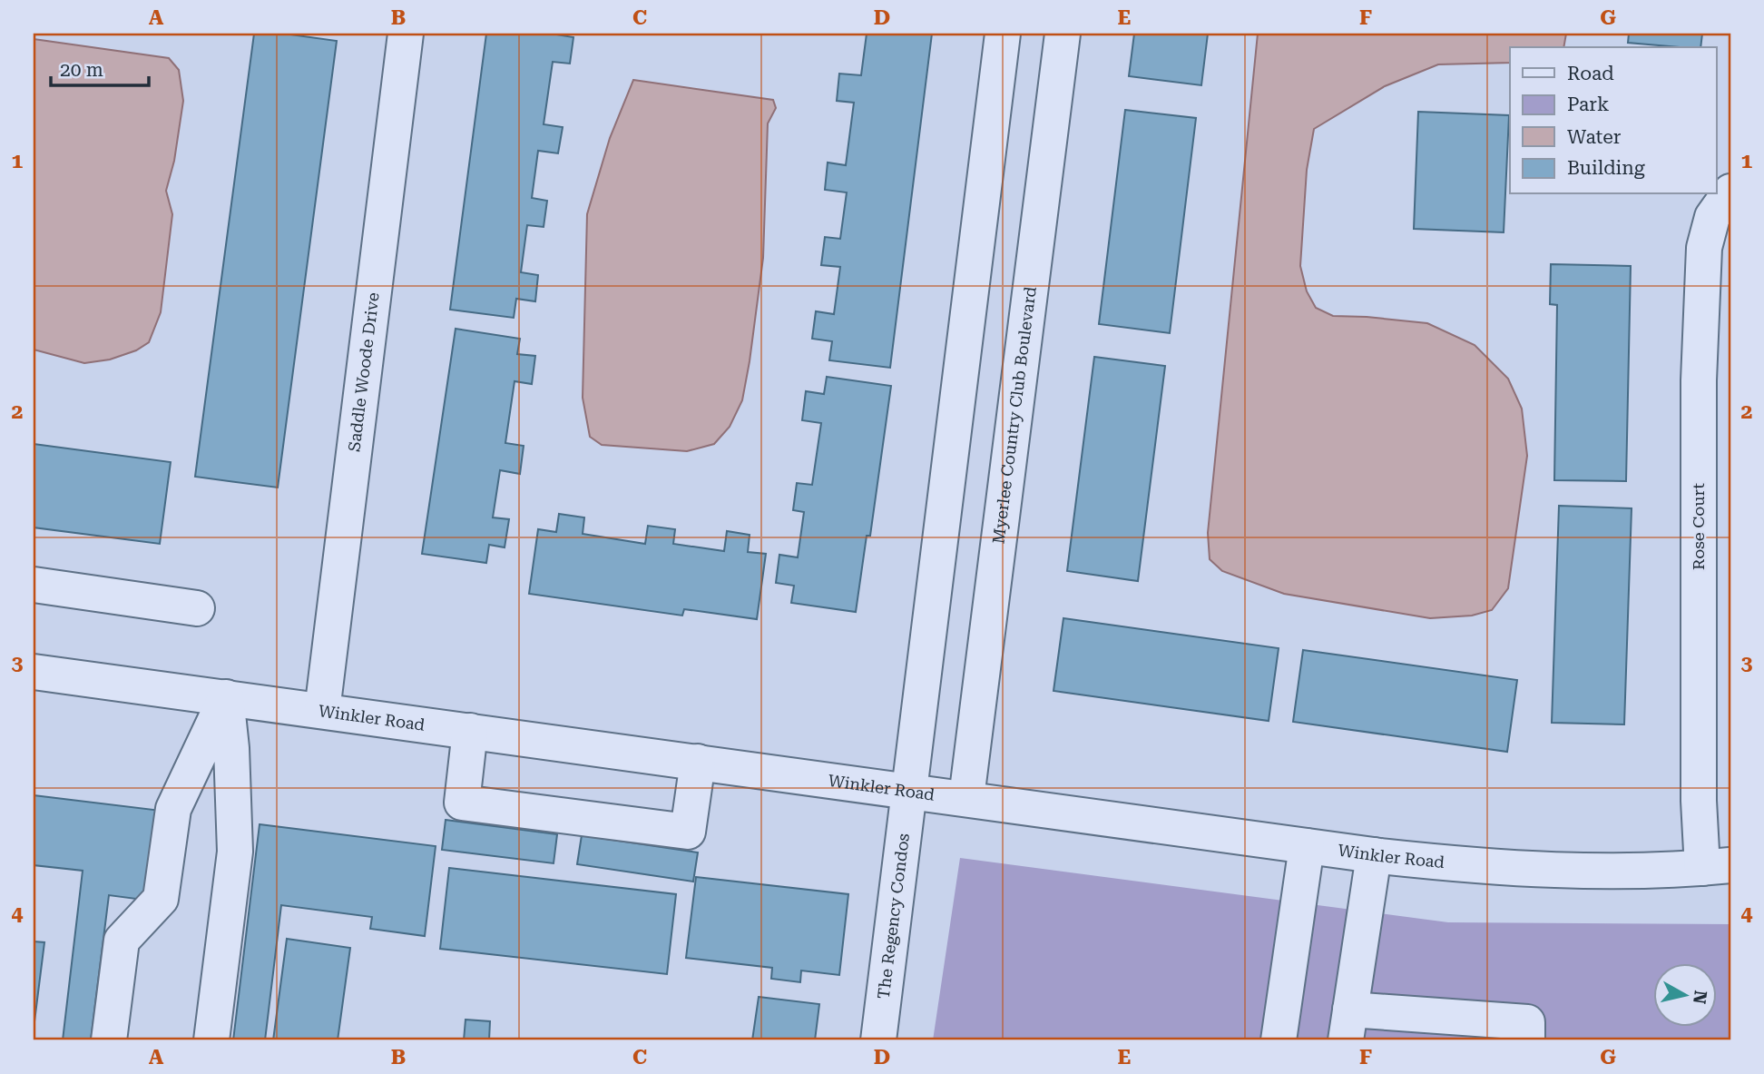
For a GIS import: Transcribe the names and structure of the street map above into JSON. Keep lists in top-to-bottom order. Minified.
{"streets":{"street":["Saddle Woode Drive","Myerlee Country Club Boulevard","Rose Court","Winkler Road","The Regency Condos"]},"crossings":[["Saddle Woode Drive","Winkler Road"],["Myerlee Country Club Boulevard","Winkler Road"],["Rose Court","Winkler Road"],["Winkler Road","The Regency Condos"]],"legend":["Road","Park","Water","Building"],"scale_bar":"20 m","north":"right","grid":{"columns":["A","B","C","D","E","F","G"],"rows":["1","2","3","4"]}}
